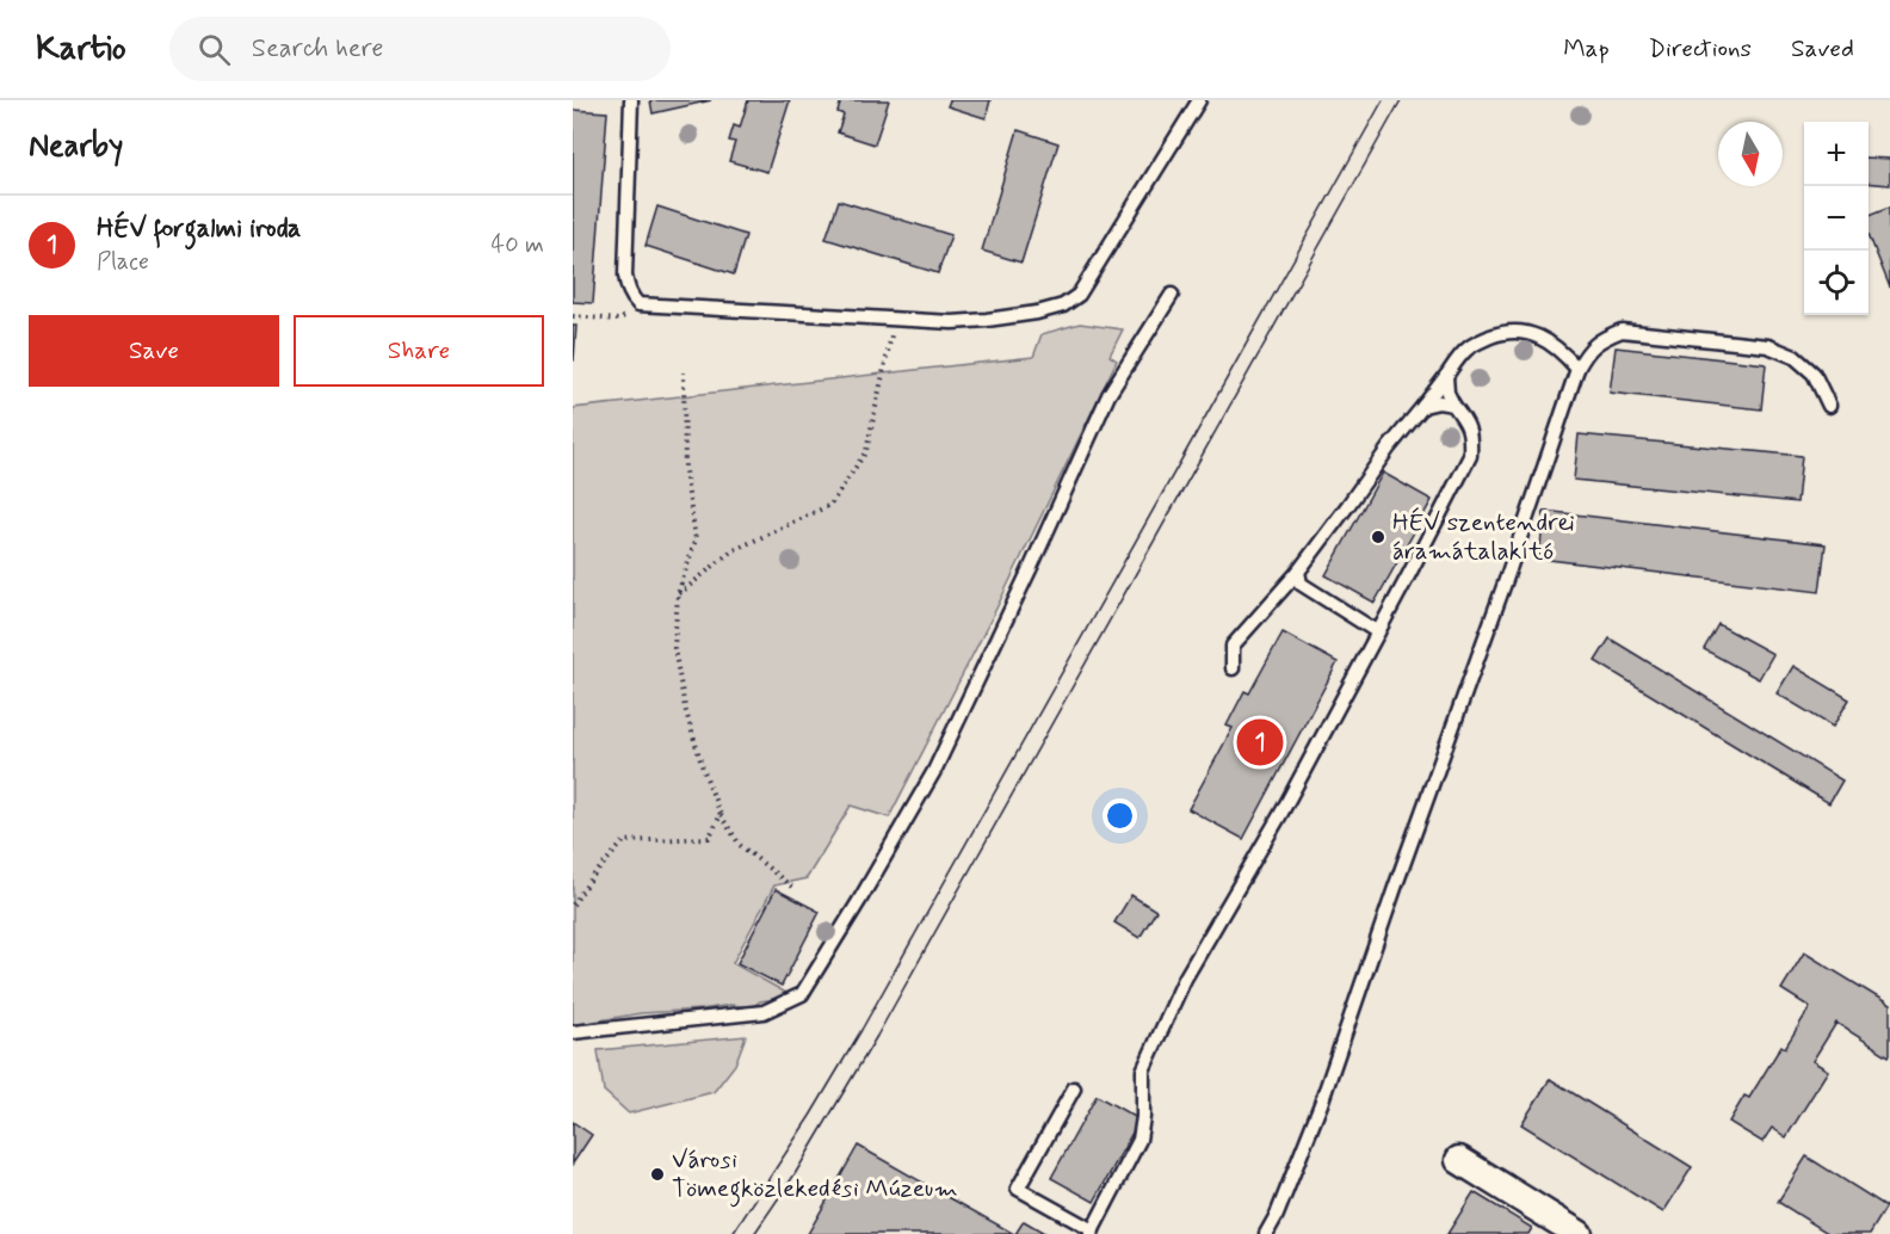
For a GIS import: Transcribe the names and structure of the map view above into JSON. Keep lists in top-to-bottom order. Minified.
{"places":["HÉV szentendrei áramátalakító","Városi Tömegközlekedési Múzeum"],"north":"bottom","page":{"header":"Kartio","search":"Search here","nav":["Map","Directions","Saved"],"heading":"Nearby","map_buttons":["+","−"],"list":[{"mark":"1","name":"HÉV forgalmi iroda","note":"Place","value":"40 m"}],"buttons":["Save","Share"],"pins":"1"}}
